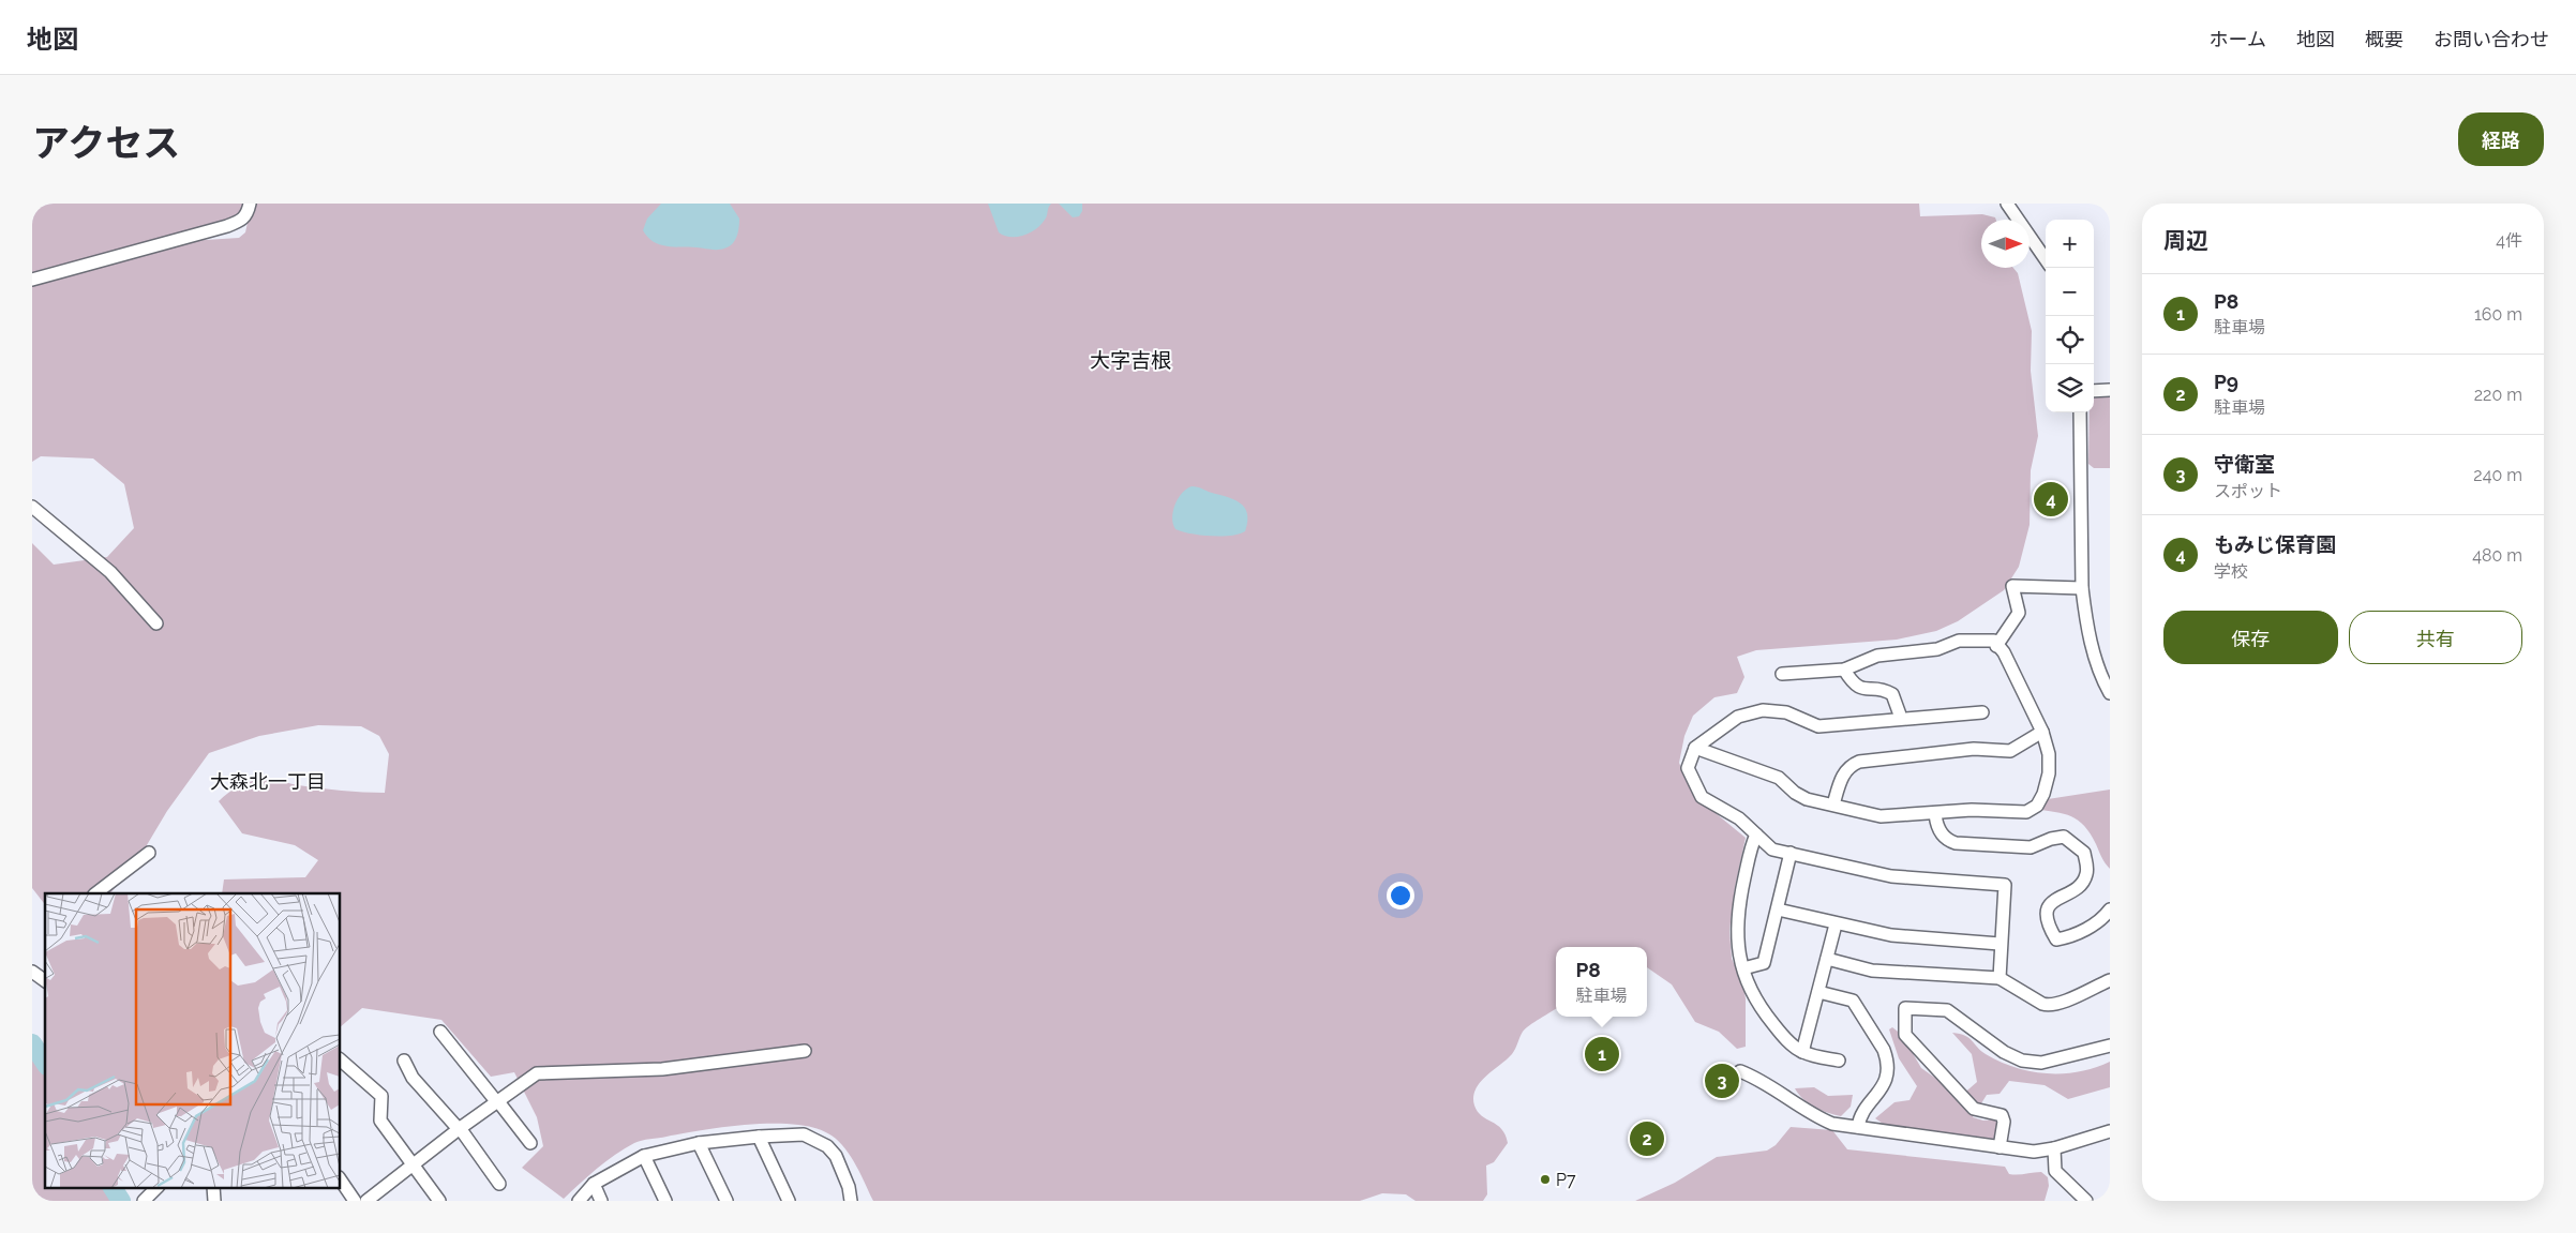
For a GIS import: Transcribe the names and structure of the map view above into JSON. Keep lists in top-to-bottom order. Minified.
{"districts":["大字吉根","大森北一丁目"],"places":["P7"],"north":"right","page":{"header":"地図","nav":["ホーム","地図","概要","お問い合わせ"],"title":"アクセス","buttons":["経路",["保存","共有"]],"heading":["周辺","4件"],"map_buttons":["+","−"],"list":[{"mark":"1","name":"P8","note":"駐車場","value":"160 m"},{"mark":"2","name":"P9","note":"駐車場","value":"220 m"},{"mark":"3","name":"守衛室","note":"スポット","value":"240 m"},{"mark":"4","name":"もみじ保育園","note":"学校","value":"480 m"}],"pins":["4","1","3","2"],"popup":["P8","駐車場"]}}
